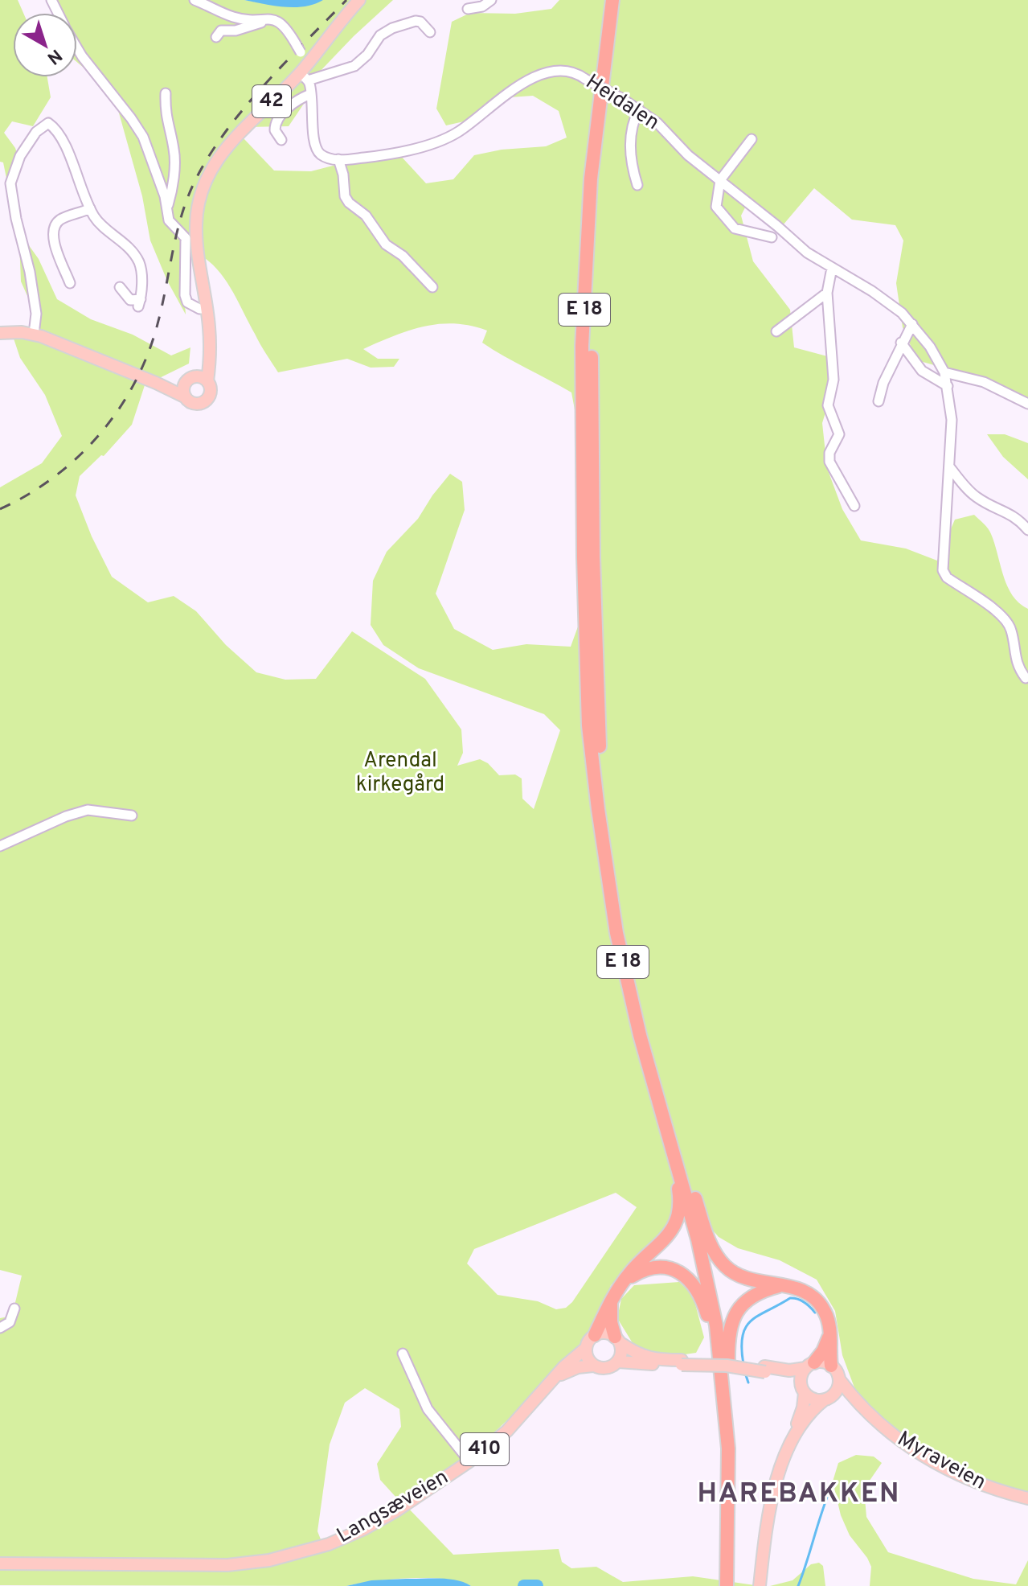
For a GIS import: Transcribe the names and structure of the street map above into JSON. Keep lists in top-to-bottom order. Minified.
{"streets":{"highway":["E 18"],"main road":["42","410","Myraveien","Langsæveien"],"street":["Heidalen"]},"crossings":[["E 18","410"],["E 18","Myraveien"],["E 18","Langsæveien"],["410","Myraveien"],["410","Langsæveien"]],"districts":["HAREBAKKEN"],"parks":["Arendal kirkegård"],"north":"bottom right"}
